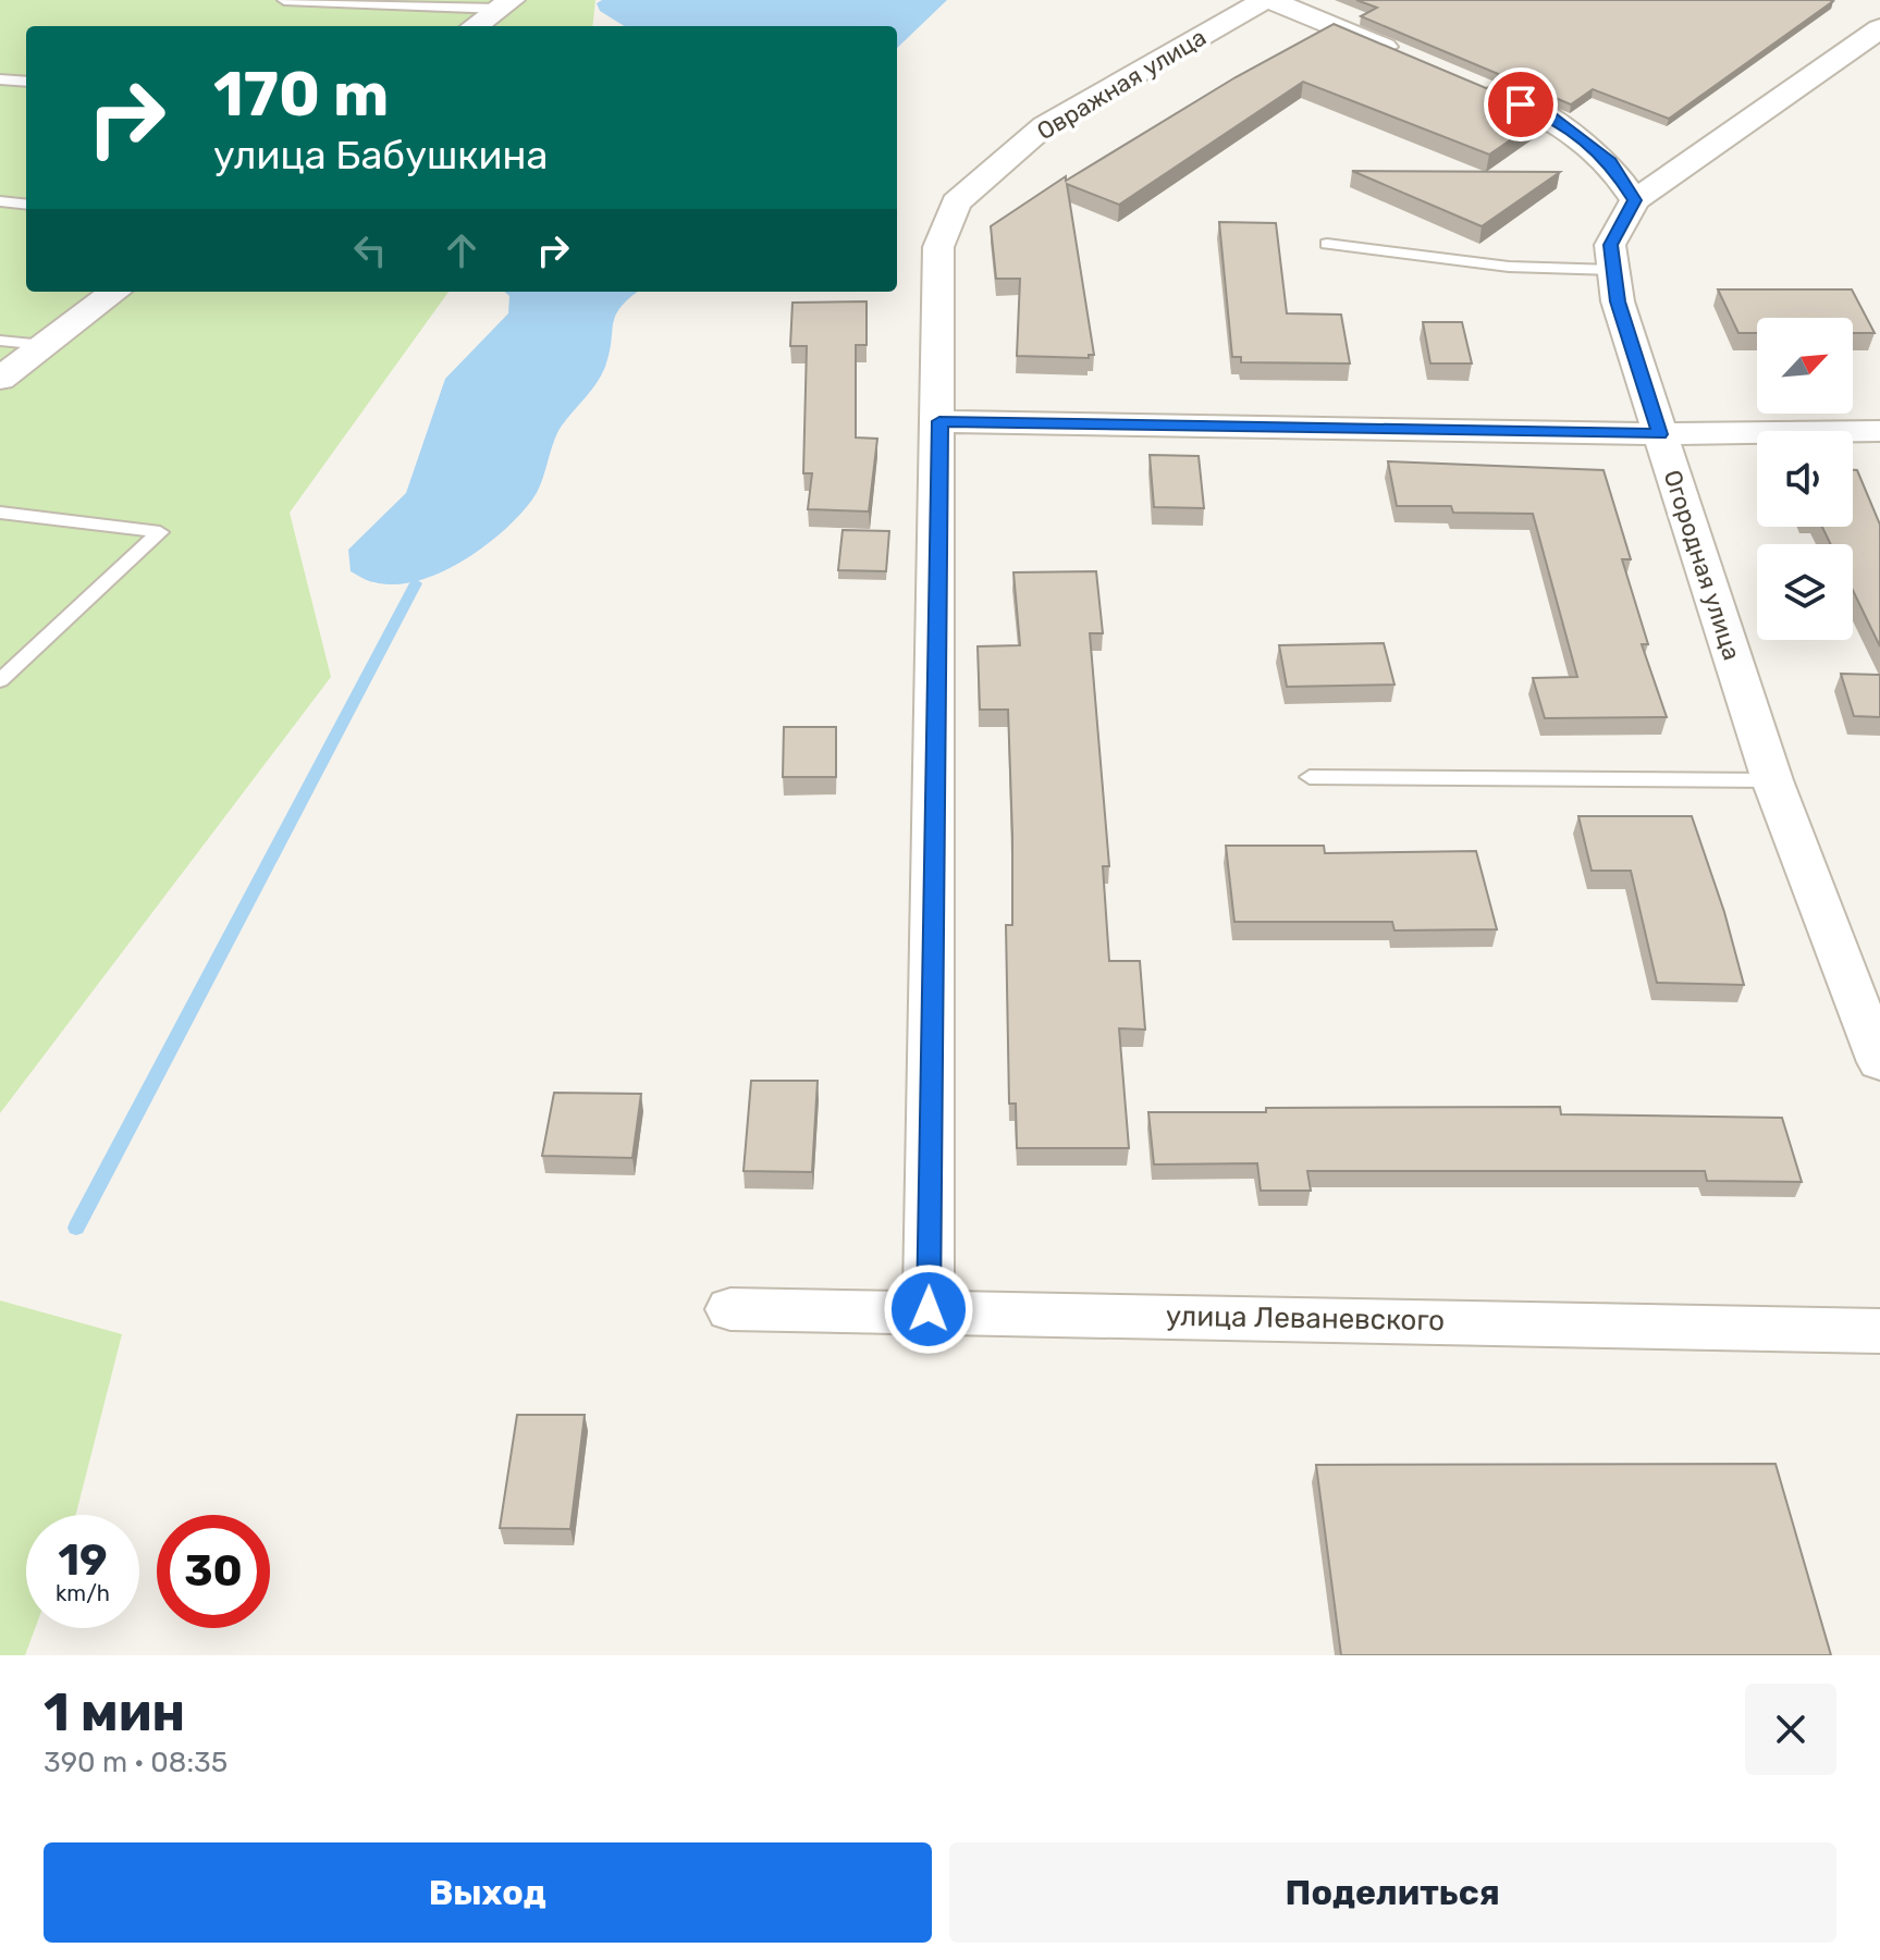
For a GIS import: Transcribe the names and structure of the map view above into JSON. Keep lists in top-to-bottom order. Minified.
{"streets":{"street":["Овражная улица","Огородная улица","улица Леваневского"]},"crossings":[["Овражная улица","улица Леваневского"]],"north":"top right","page":{"turn":["170 m","улица Бабушкина"],"speed":"19 km/h","limit":"30","heading":["1 мин","390 m · 08:35"],"buttons":["Выход","Поделиться"]}}
